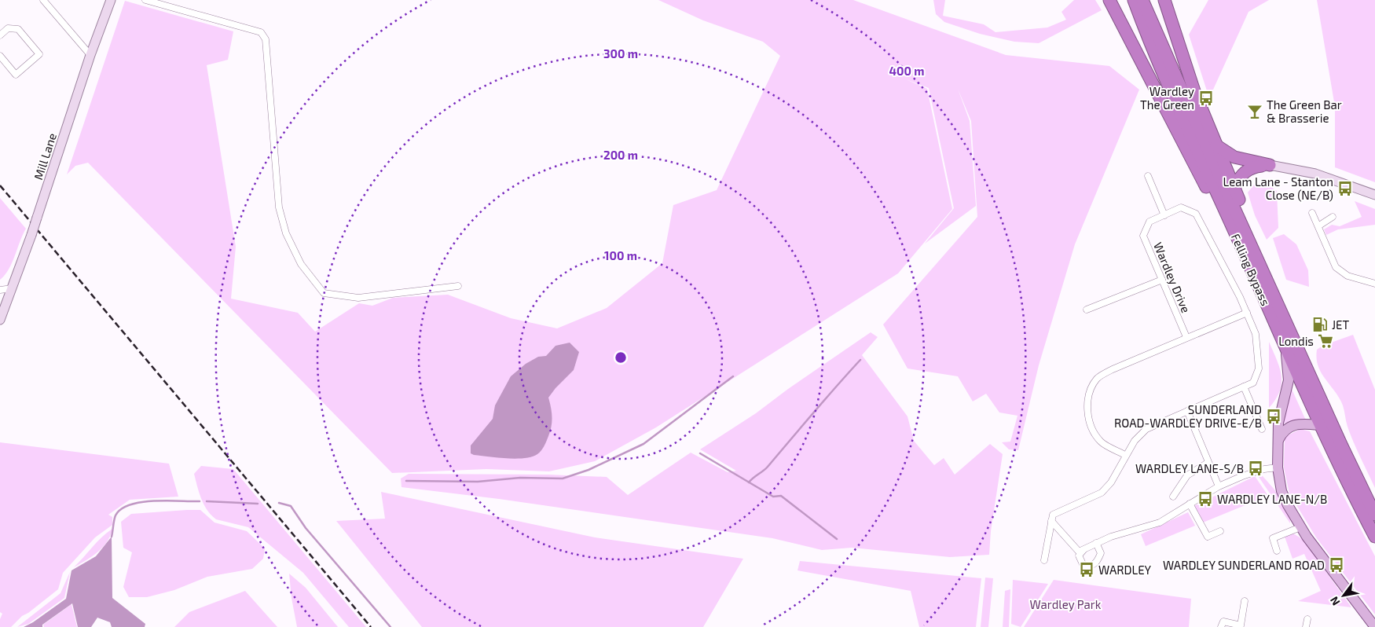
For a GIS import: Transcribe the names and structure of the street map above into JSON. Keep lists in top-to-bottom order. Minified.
{"streets":{"highway":["Felling Bypass"],"main road":["Mill Lane"],"street":["Wardley Drive"]},"parks":["Wardley Park"],"places":{"bus stop":["Wardley The Green","Leam Lane - Stanton Close (NE/B)","SUNDERLAND ROAD-WARDLEY DRIVE-E/B","WARDLEY LANE-S/B","WARDLEY LANE-N/B","WARDLEY SUNDERLAND ROAD","WARDLEY"],"bar":["The Green Bar & Brasserie"],"fuel station":["JET"],"supermarket":["Londis"]},"north":"bottom left","rings":["300 m","400 m","200 m","100 m"]}
